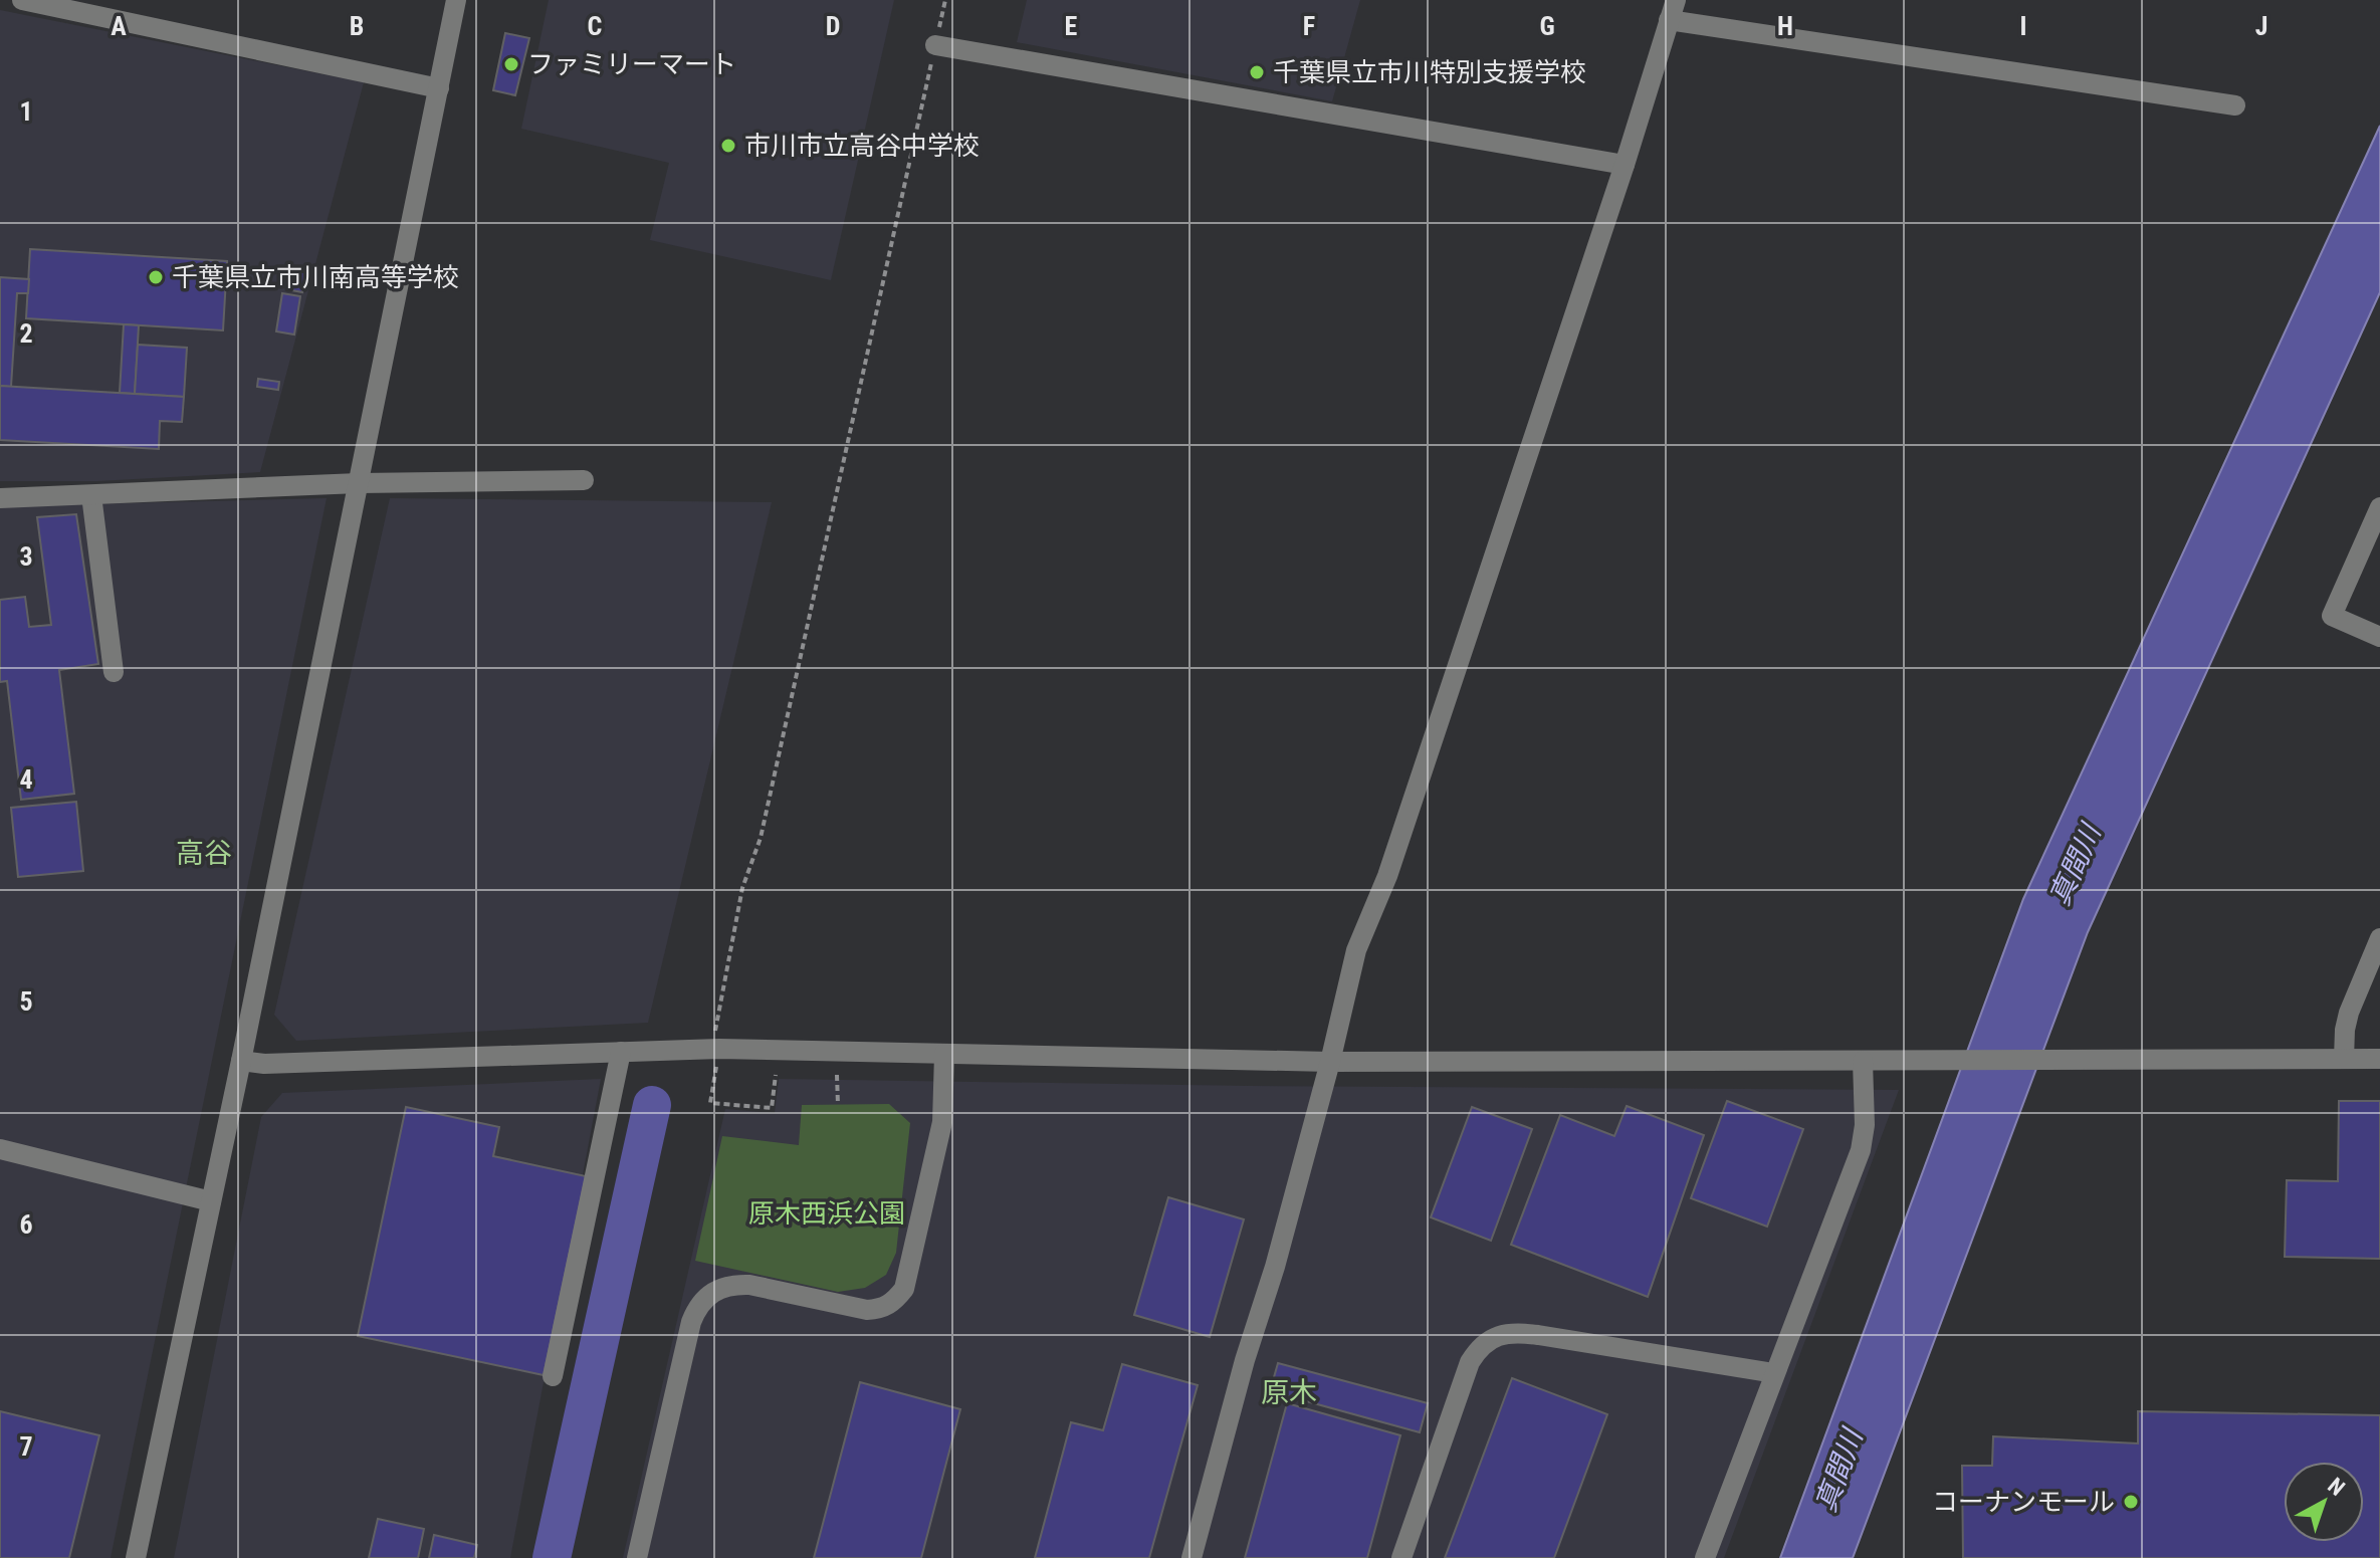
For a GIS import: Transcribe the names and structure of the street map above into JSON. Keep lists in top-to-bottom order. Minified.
{"districts":["高谷","原木"],"water":["真間川"],"parks":["原木西浜公園"],"places":["ファミリーマート","千葉県立市川特別支援学校","市川市立高谷中学校","千葉県立市川南高等学校","コーナンモール"],"north":"top right","grid":{"columns":["A","B","C","D","E","F","G","H","I","J"],"rows":["1","2","3","4","5","6","7"]}}
